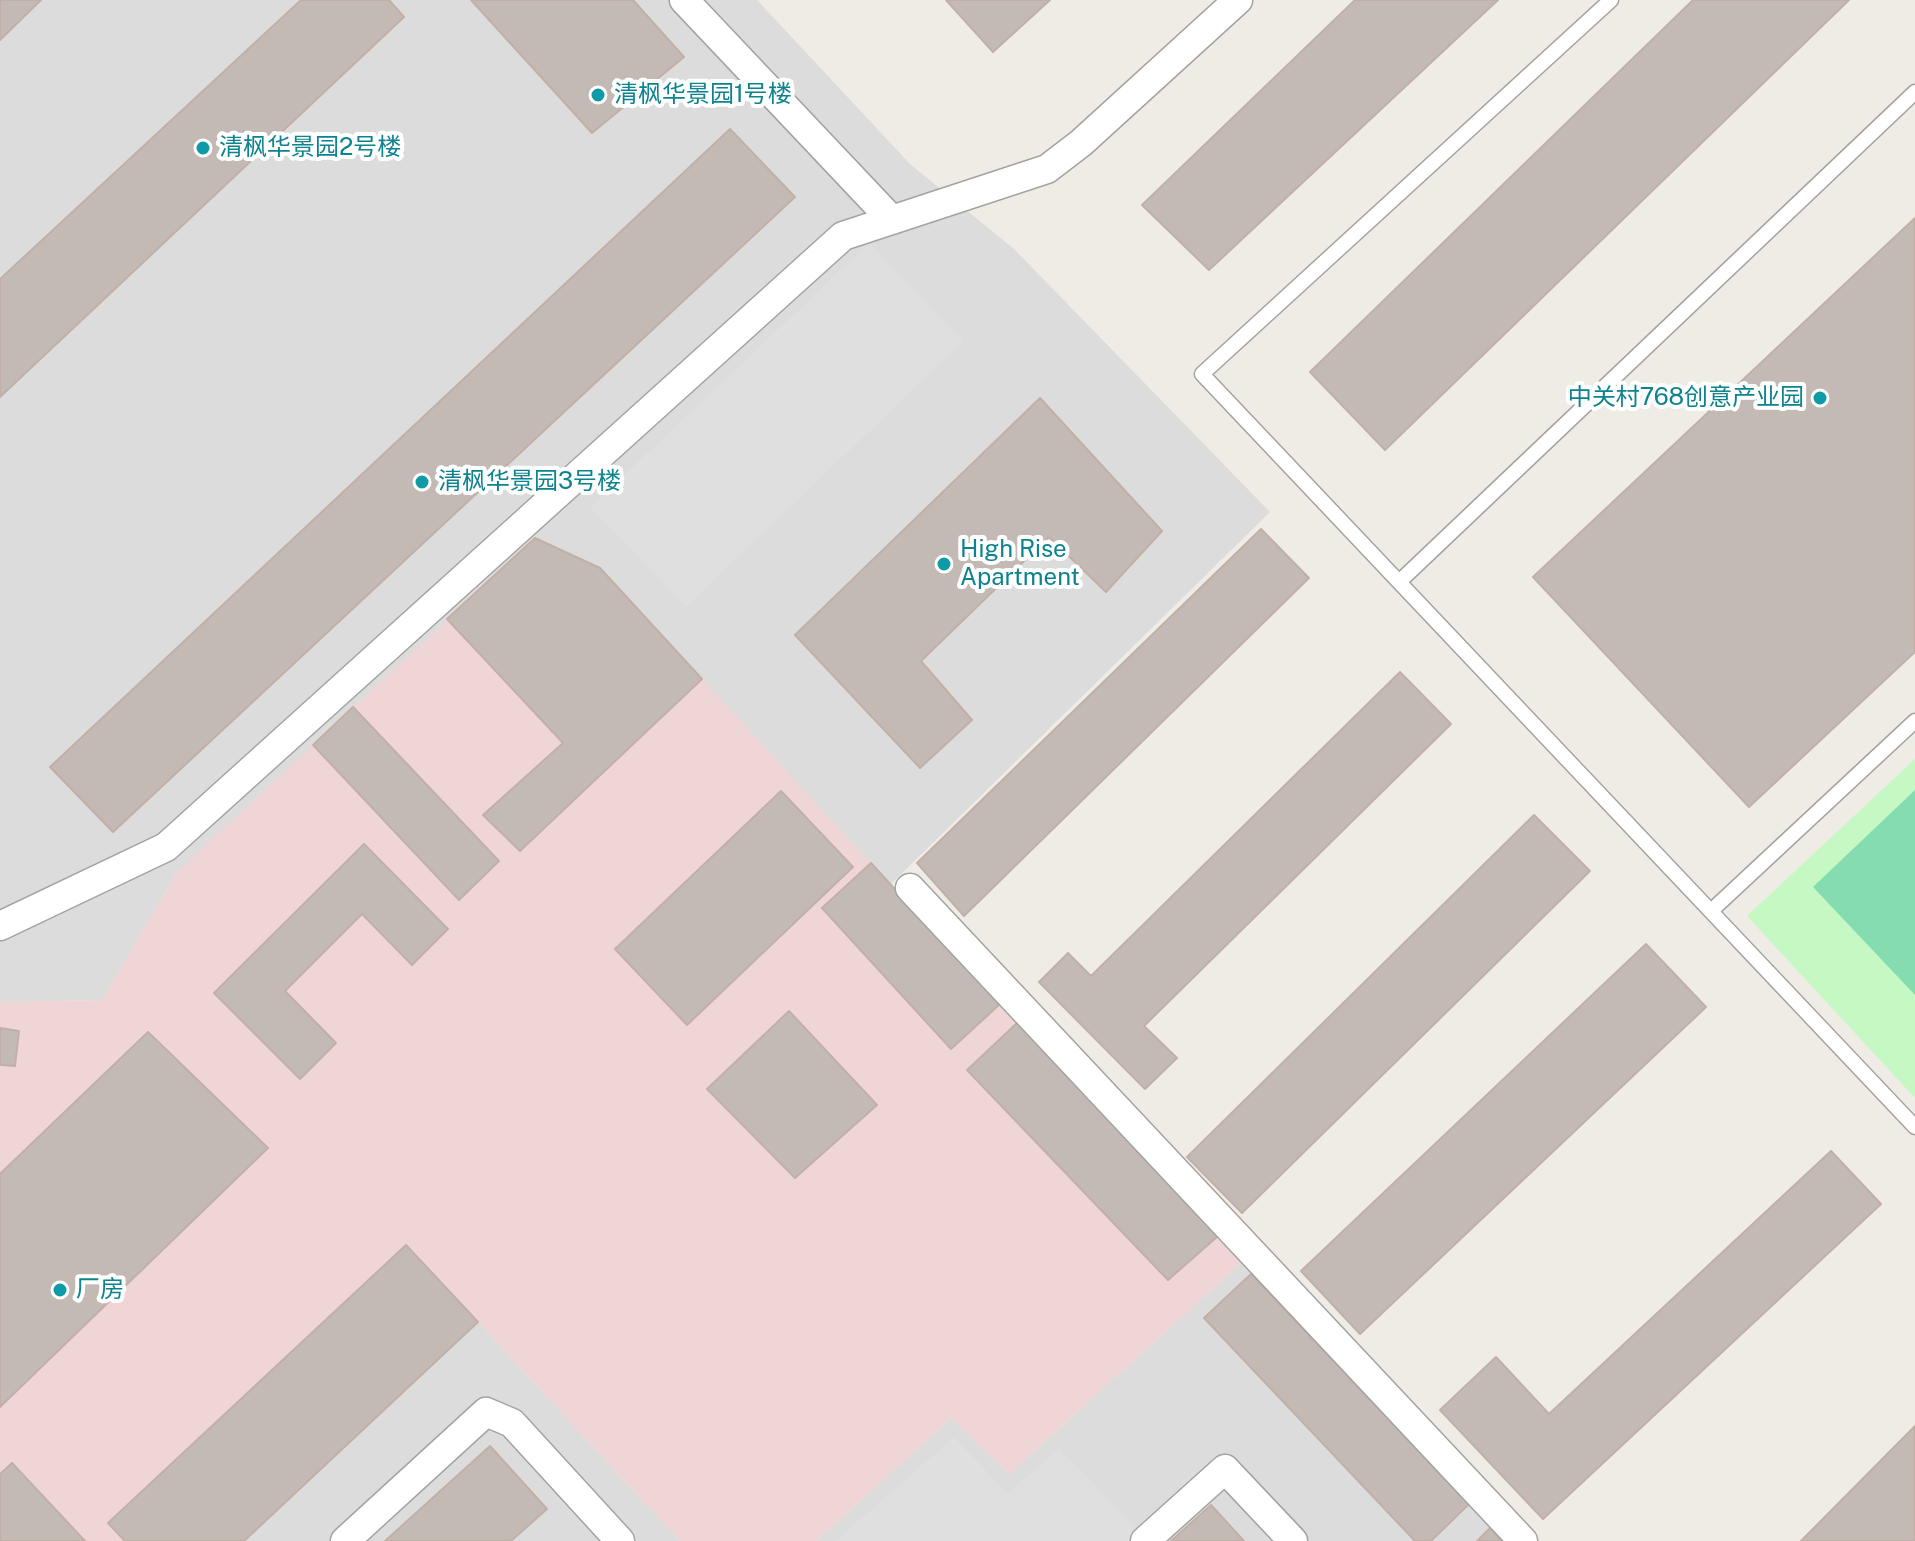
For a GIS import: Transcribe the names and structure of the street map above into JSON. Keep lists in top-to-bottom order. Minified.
{"places":["清枫华景园1号楼","清枫华景园2号楼","中关村768创意产业园","清枫华景园3号楼","High Rise Apartment","厂房"]}
